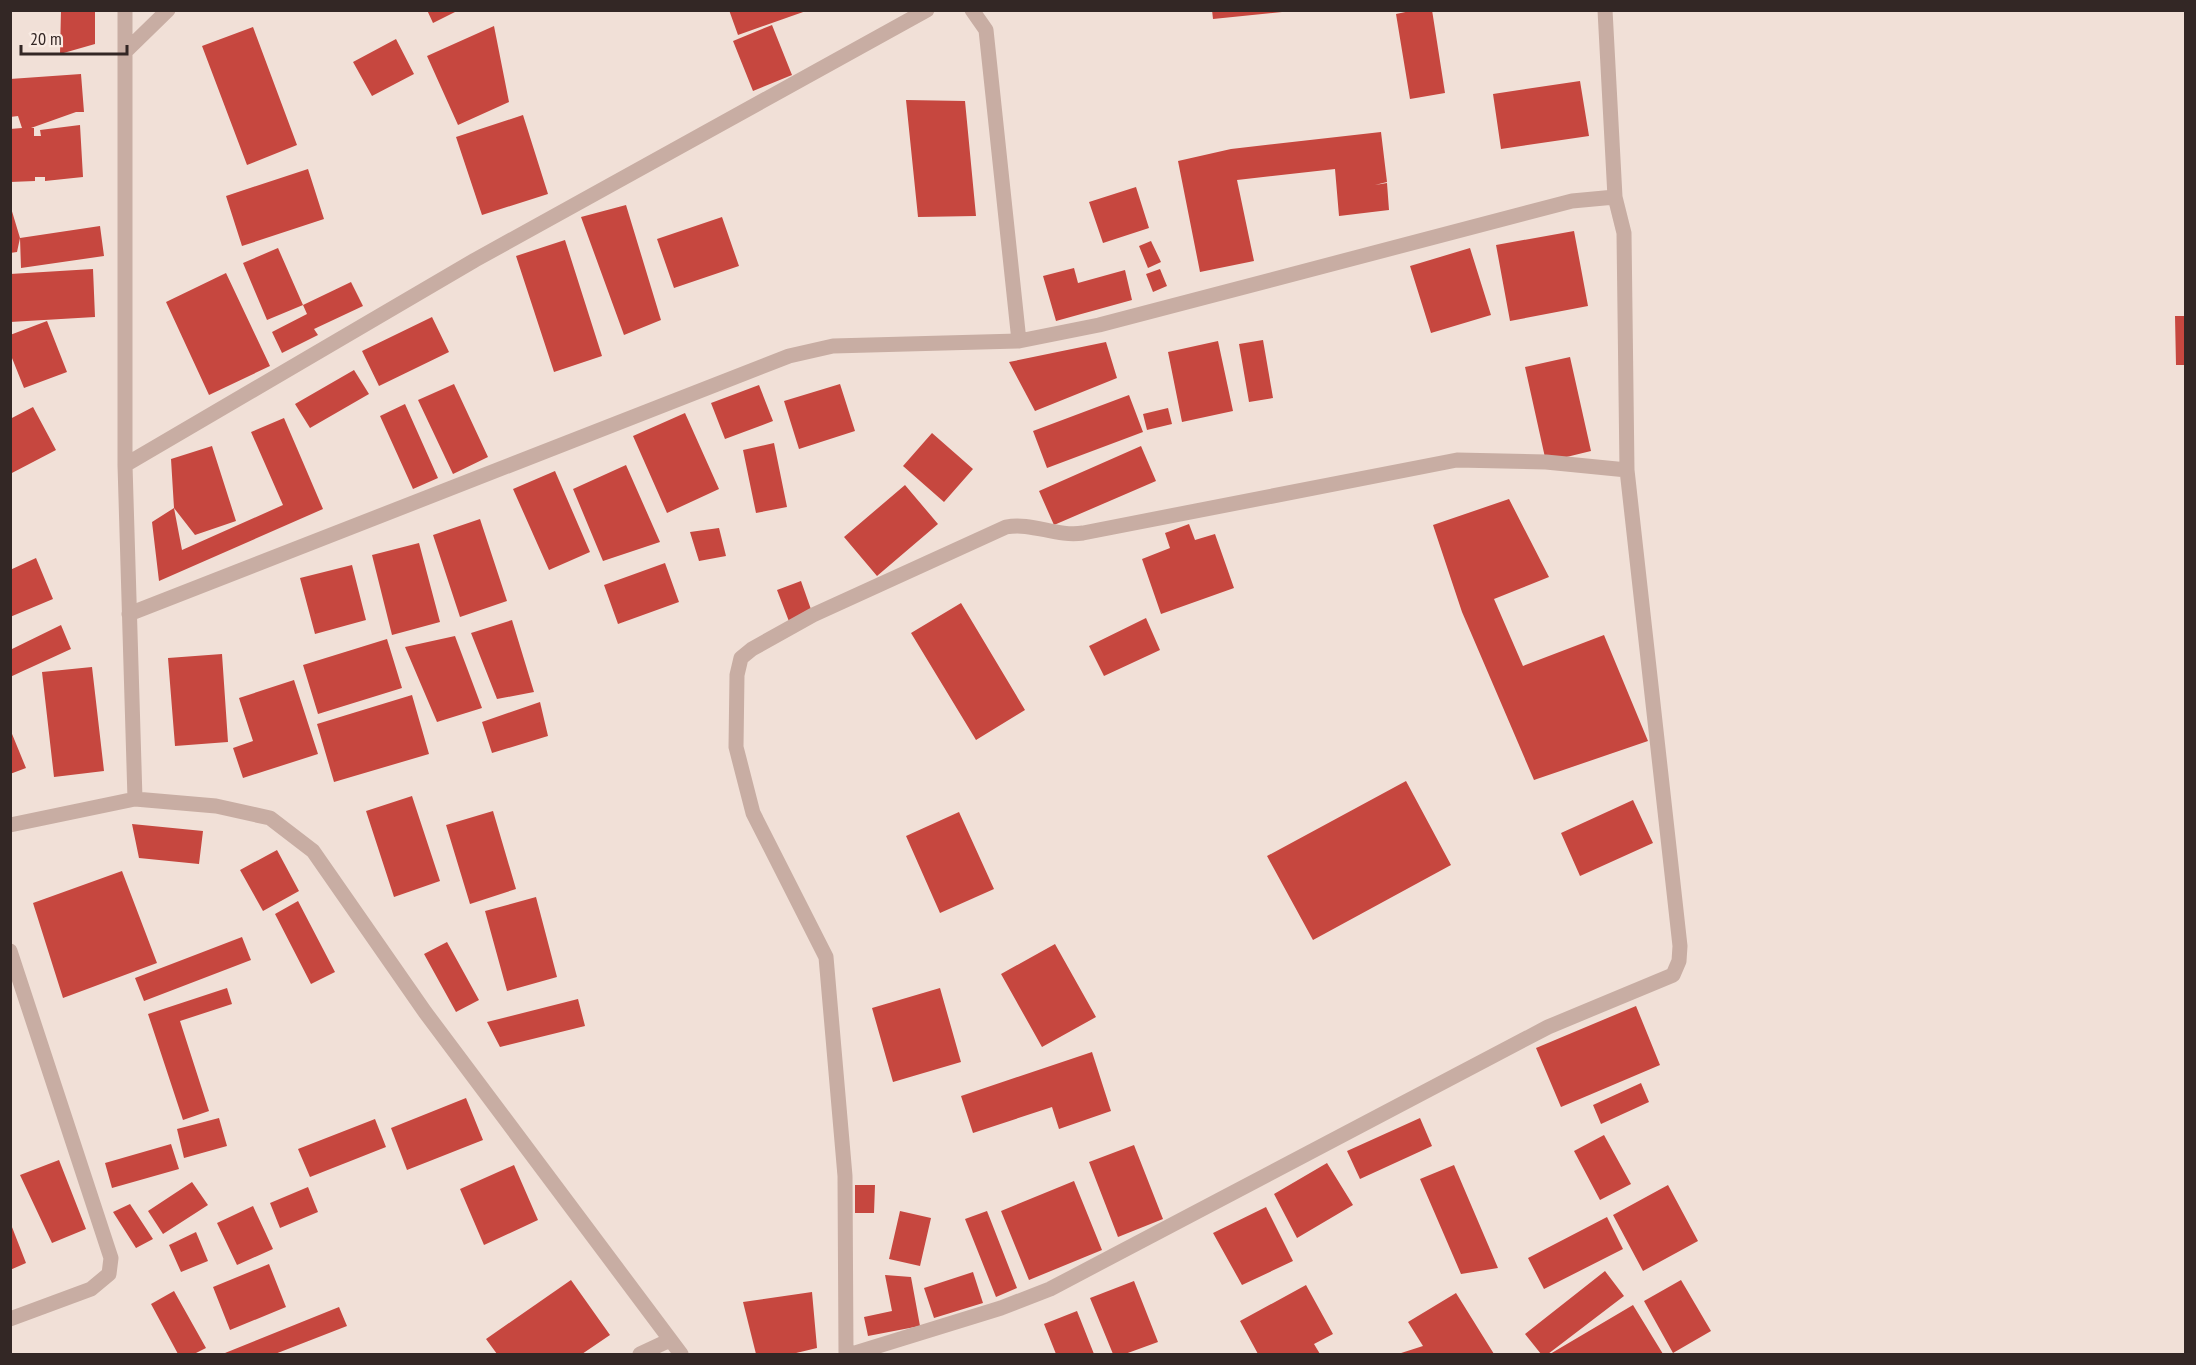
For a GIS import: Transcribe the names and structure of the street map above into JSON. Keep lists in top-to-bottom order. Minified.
{"scale_bar":"20 m"}
